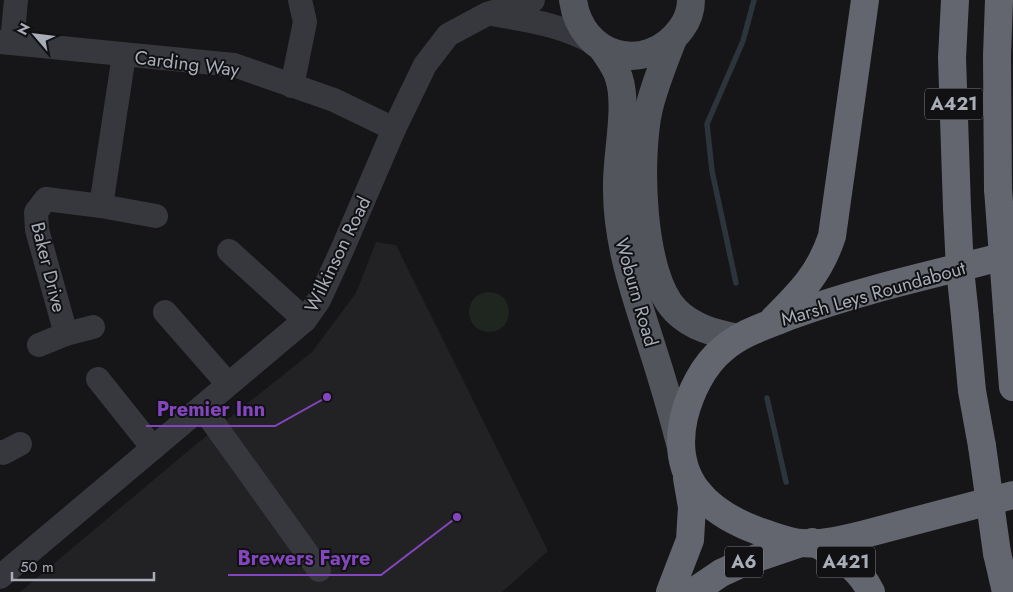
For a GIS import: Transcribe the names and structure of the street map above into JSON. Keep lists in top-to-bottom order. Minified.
{"streets":{"highway":["A421","Marsh Leys Roundabout","A6"],"main road":["Woburn Road"],"street":["Carding Way","Wilkinson Road","Baker Drive"]},"crossings":[["Carding Way","Wilkinson Road"],["A421","Marsh Leys Roundabout"],["A421","A6"],["Woburn Road","Marsh Leys Roundabout"],["Marsh Leys Roundabout","A6"]],"places":["Premier Inn","Brewers Fayre"],"scale_bar":"50 m","north":"top left"}
